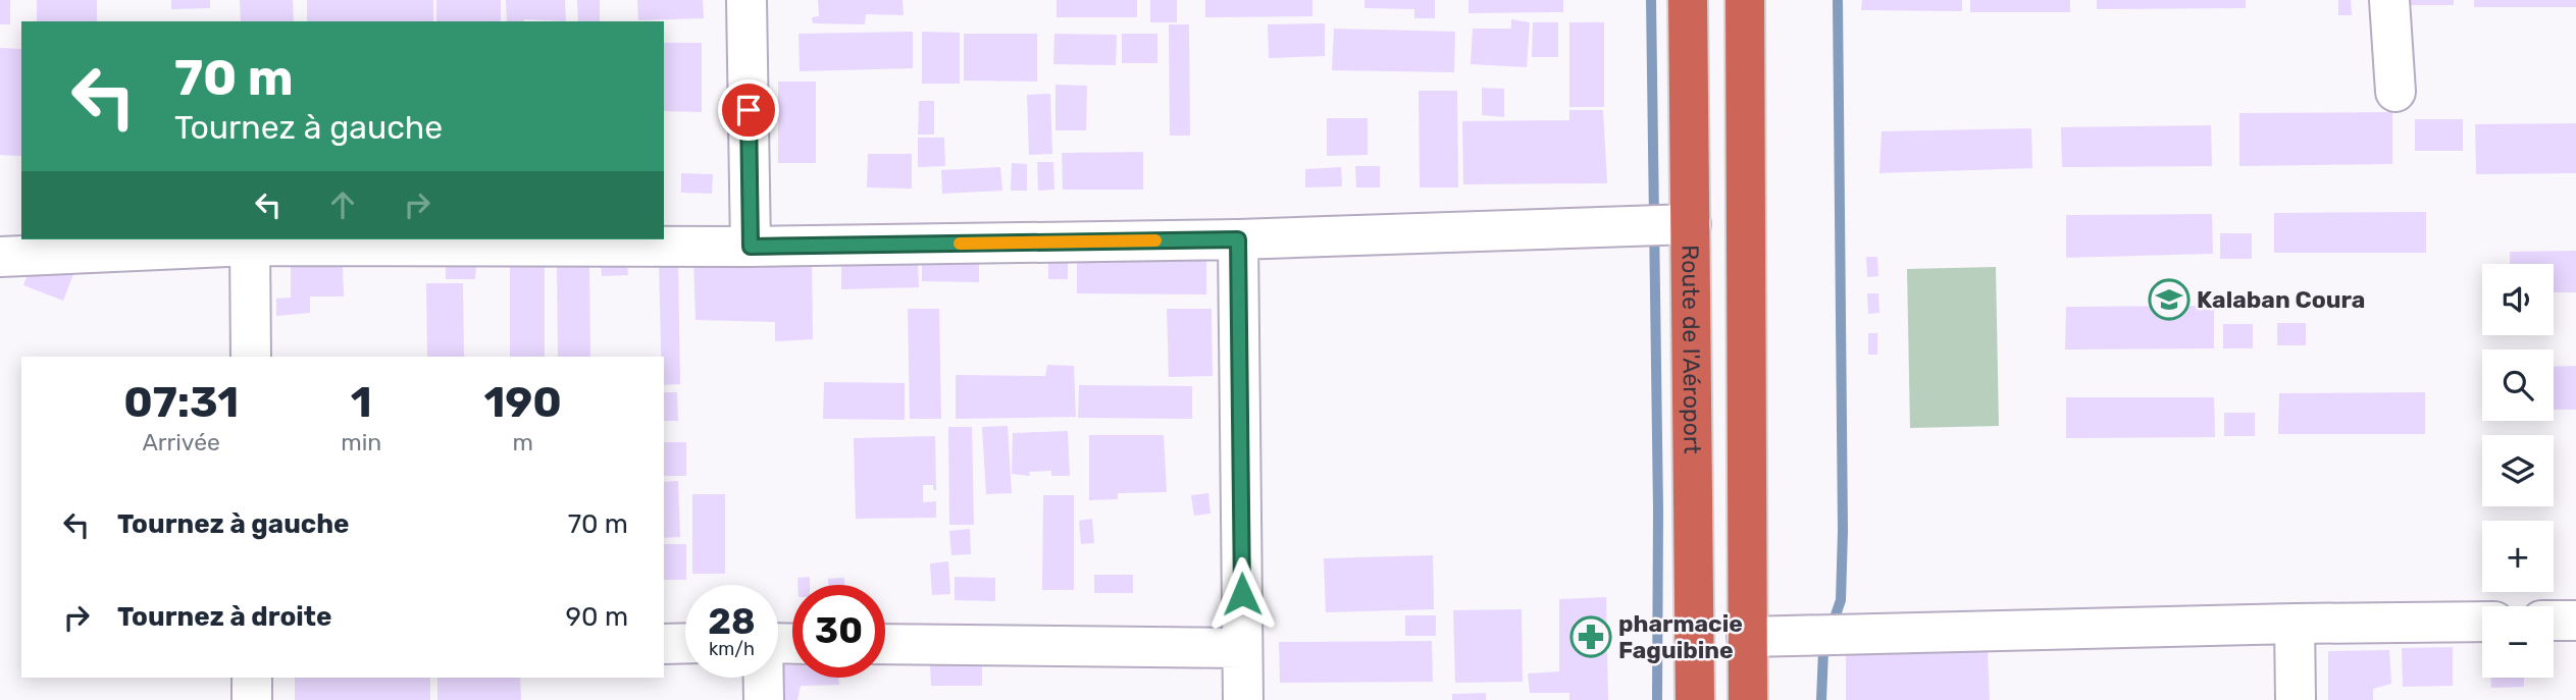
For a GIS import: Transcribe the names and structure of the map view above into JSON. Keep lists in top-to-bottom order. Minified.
{"streets":{"highway":["Route de l'Aéroport"]},"places":{"school or university":["Kalaban Coura"],"pharmacy":["pharmacie Faguibine"]},"page":{"turn":["70 m","Tournez à gauche"],"map_buttons":["+","−"],"eta":["07:31","Arrivée","1","min","190","m"],"list":[{"name":"Tournez à gauche","value":"70 m"},{"name":"Tournez à droite","value":"90 m"}],"speed":"28 km/h","limit":"30"}}
